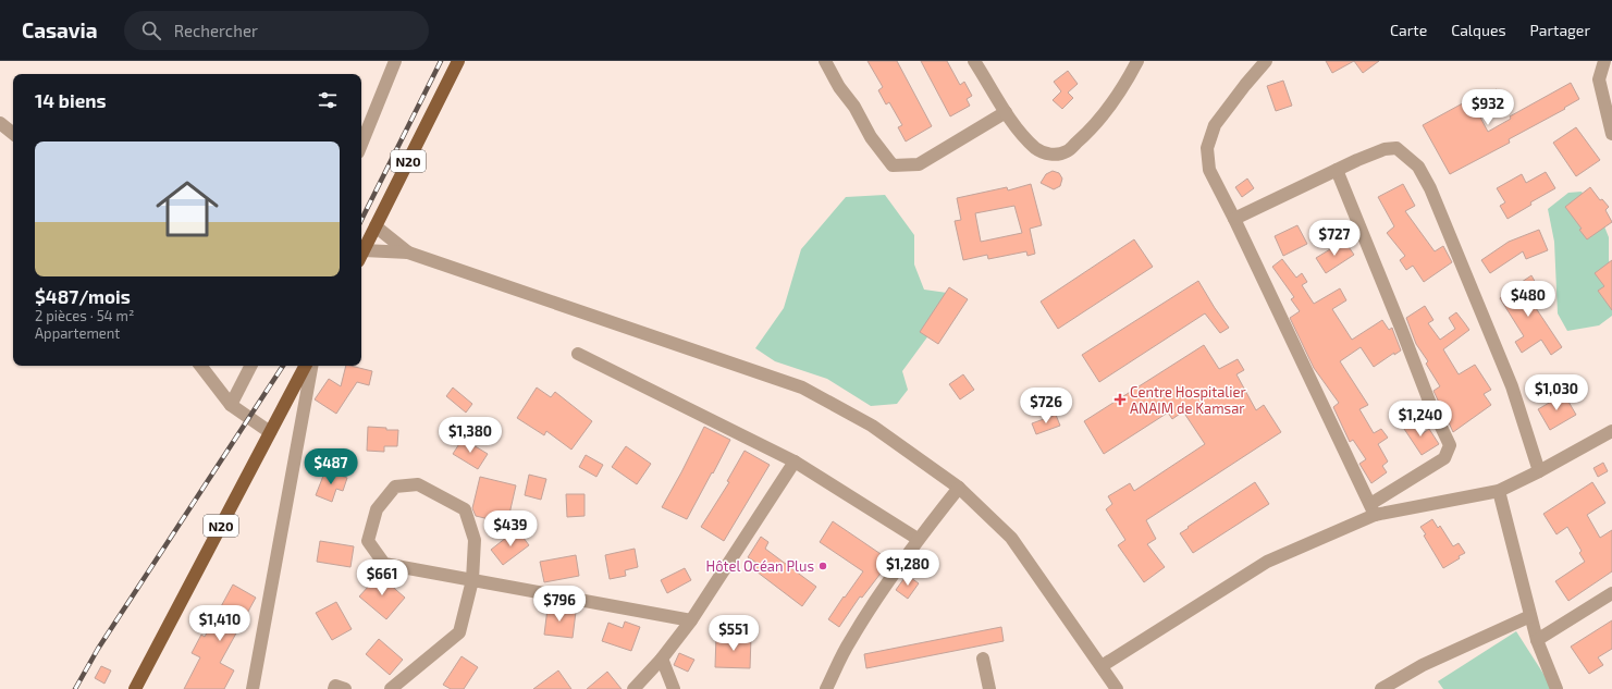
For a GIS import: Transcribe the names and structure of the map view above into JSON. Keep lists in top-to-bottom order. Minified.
{"streets":{"main road":["N20"]},"places":{"health":["Centre Hospitalier ANAIM de Kamsar"],"other":["Hôtel Océan Plus"]},"page":{"header":"Casavia","search":"Rechercher","nav":["Carte","Calques","Partager"],"heading":"14 biens","price":["$932","$727","$480","$1,030","$726","$1,240","$1,380","$487","$439","$1,280","$661","$796","$1,410","$551"],"list":[{"name":"$487/mois","note":"2 pièces · 54 m² · Appartement"}]}}
